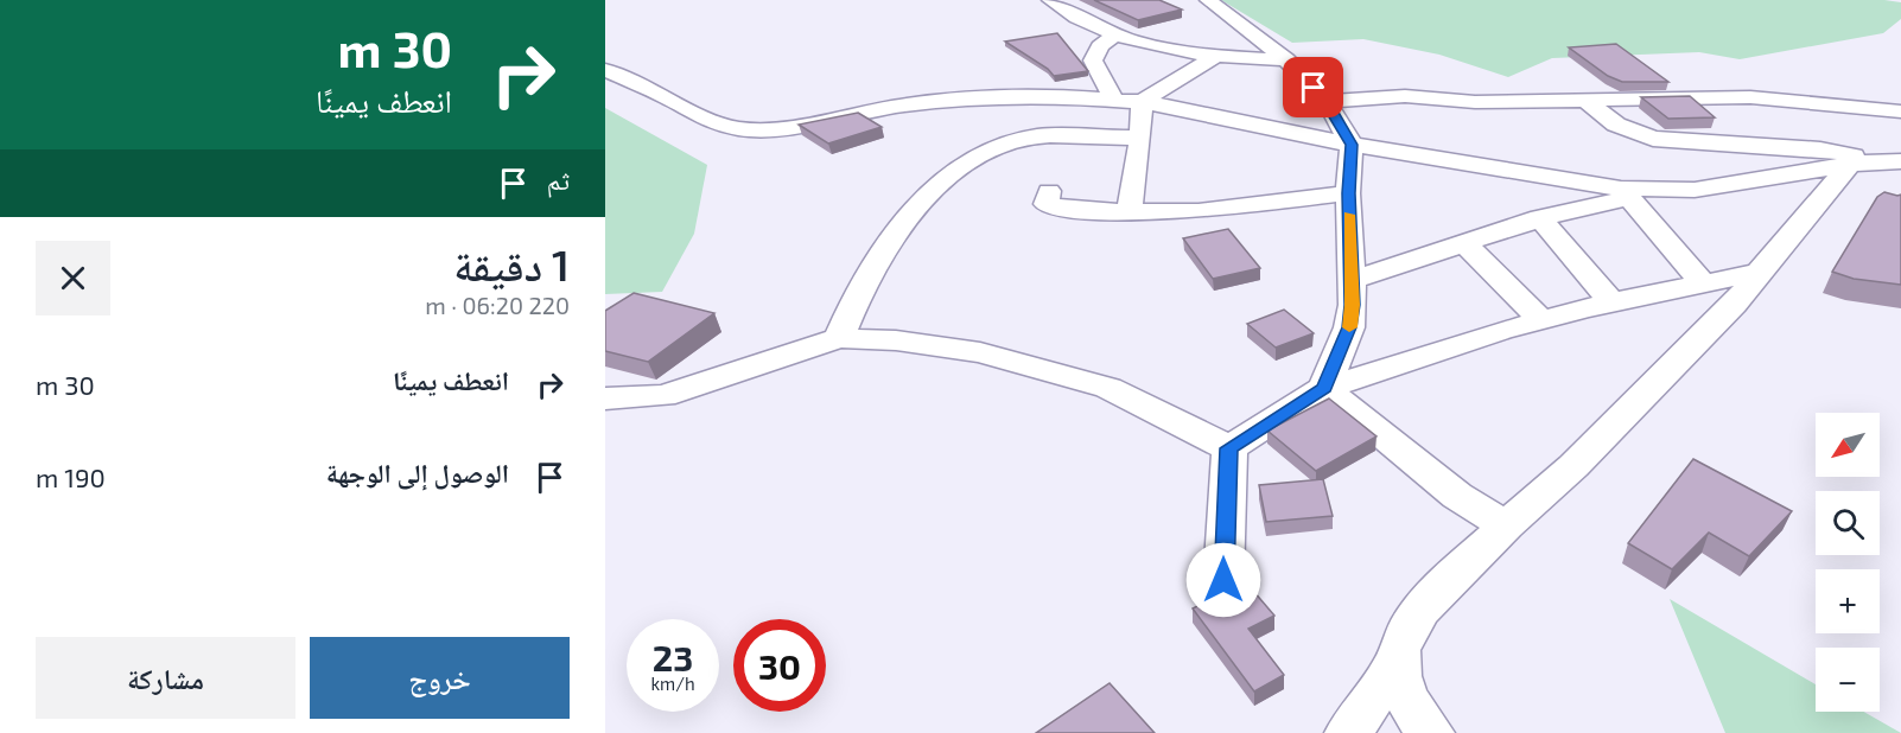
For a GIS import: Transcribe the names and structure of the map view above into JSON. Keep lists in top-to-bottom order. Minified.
{"north":"bottom left","page":{"turn":["30 m","انعطف يمينًا"],"then":"ثم","heading":["1 دقيقة","220 m · 06:20"],"list":[{"name":"انعطف يمينًا","value":"30 m"},{"name":"الوصول إلى الوجهة","value":"190 m"}],"map_buttons":["+","−"],"speed":"23 km/h","limit":"30","buttons":["خروج","مشاركة"]}}
